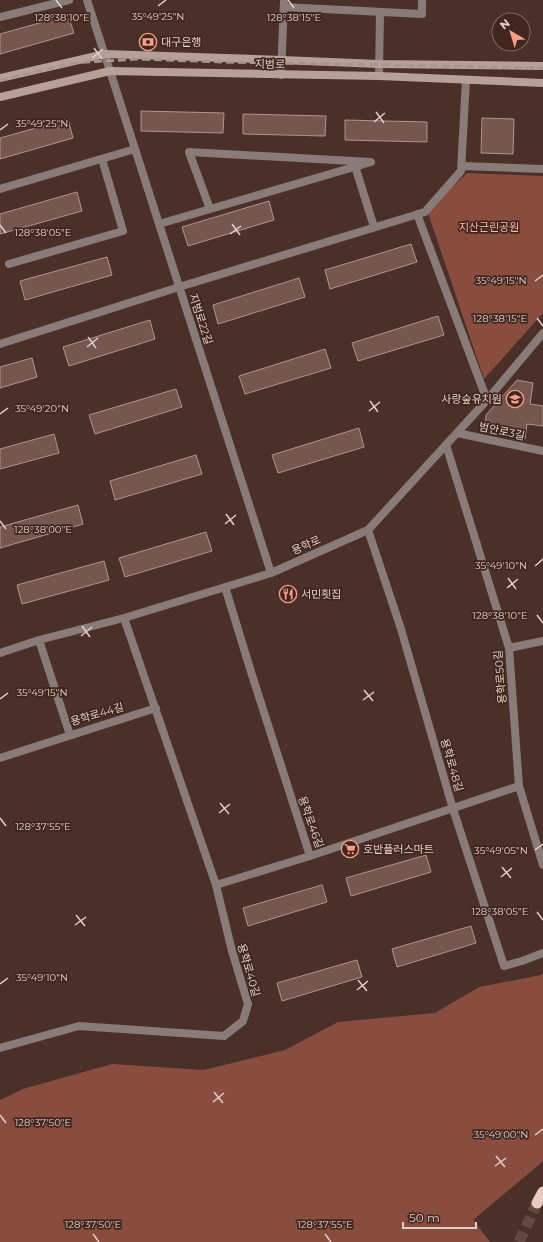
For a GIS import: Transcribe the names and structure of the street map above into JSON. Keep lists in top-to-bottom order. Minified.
{"streets":{"main road":["지범로"],"street":["지범로22길","범안로3길","용학로","용학로50길","용학로44길","용학로48길","용학로46길","용학로40길"]},"crossings":[["지범로","지범로22길"],["지범로22길","용학로"],["범안로3길","용학로"],["용학로","용학로50길"],["용학로","용학로44길"],["용학로","용학로48길"],["용학로","용학로46길"],["용학로","용학로40길"],["용학로50길","용학로46길"],["용학로44길","용학로40길"],["용학로48길","용학로46길"]],"parks":["지산근린공원"],"places":{"bank":["대구은행"],"school or university":["사랑숲유치원"],"restaurant":["서민횟집"],"supermarket":["호반플러스마트"]},"scale_bar":"50 m","north":"top left","coordinates":["35°49'25\"N","128°38'10\"E","128°38'15\"E","128°38'05\"E","35°49'15\"N","35°49'20\"N","128°38'00\"E","35°49'10\"N","128°37'55\"E","35°49'05\"N","128°37'50\"E","35°49'00\"N"]}
